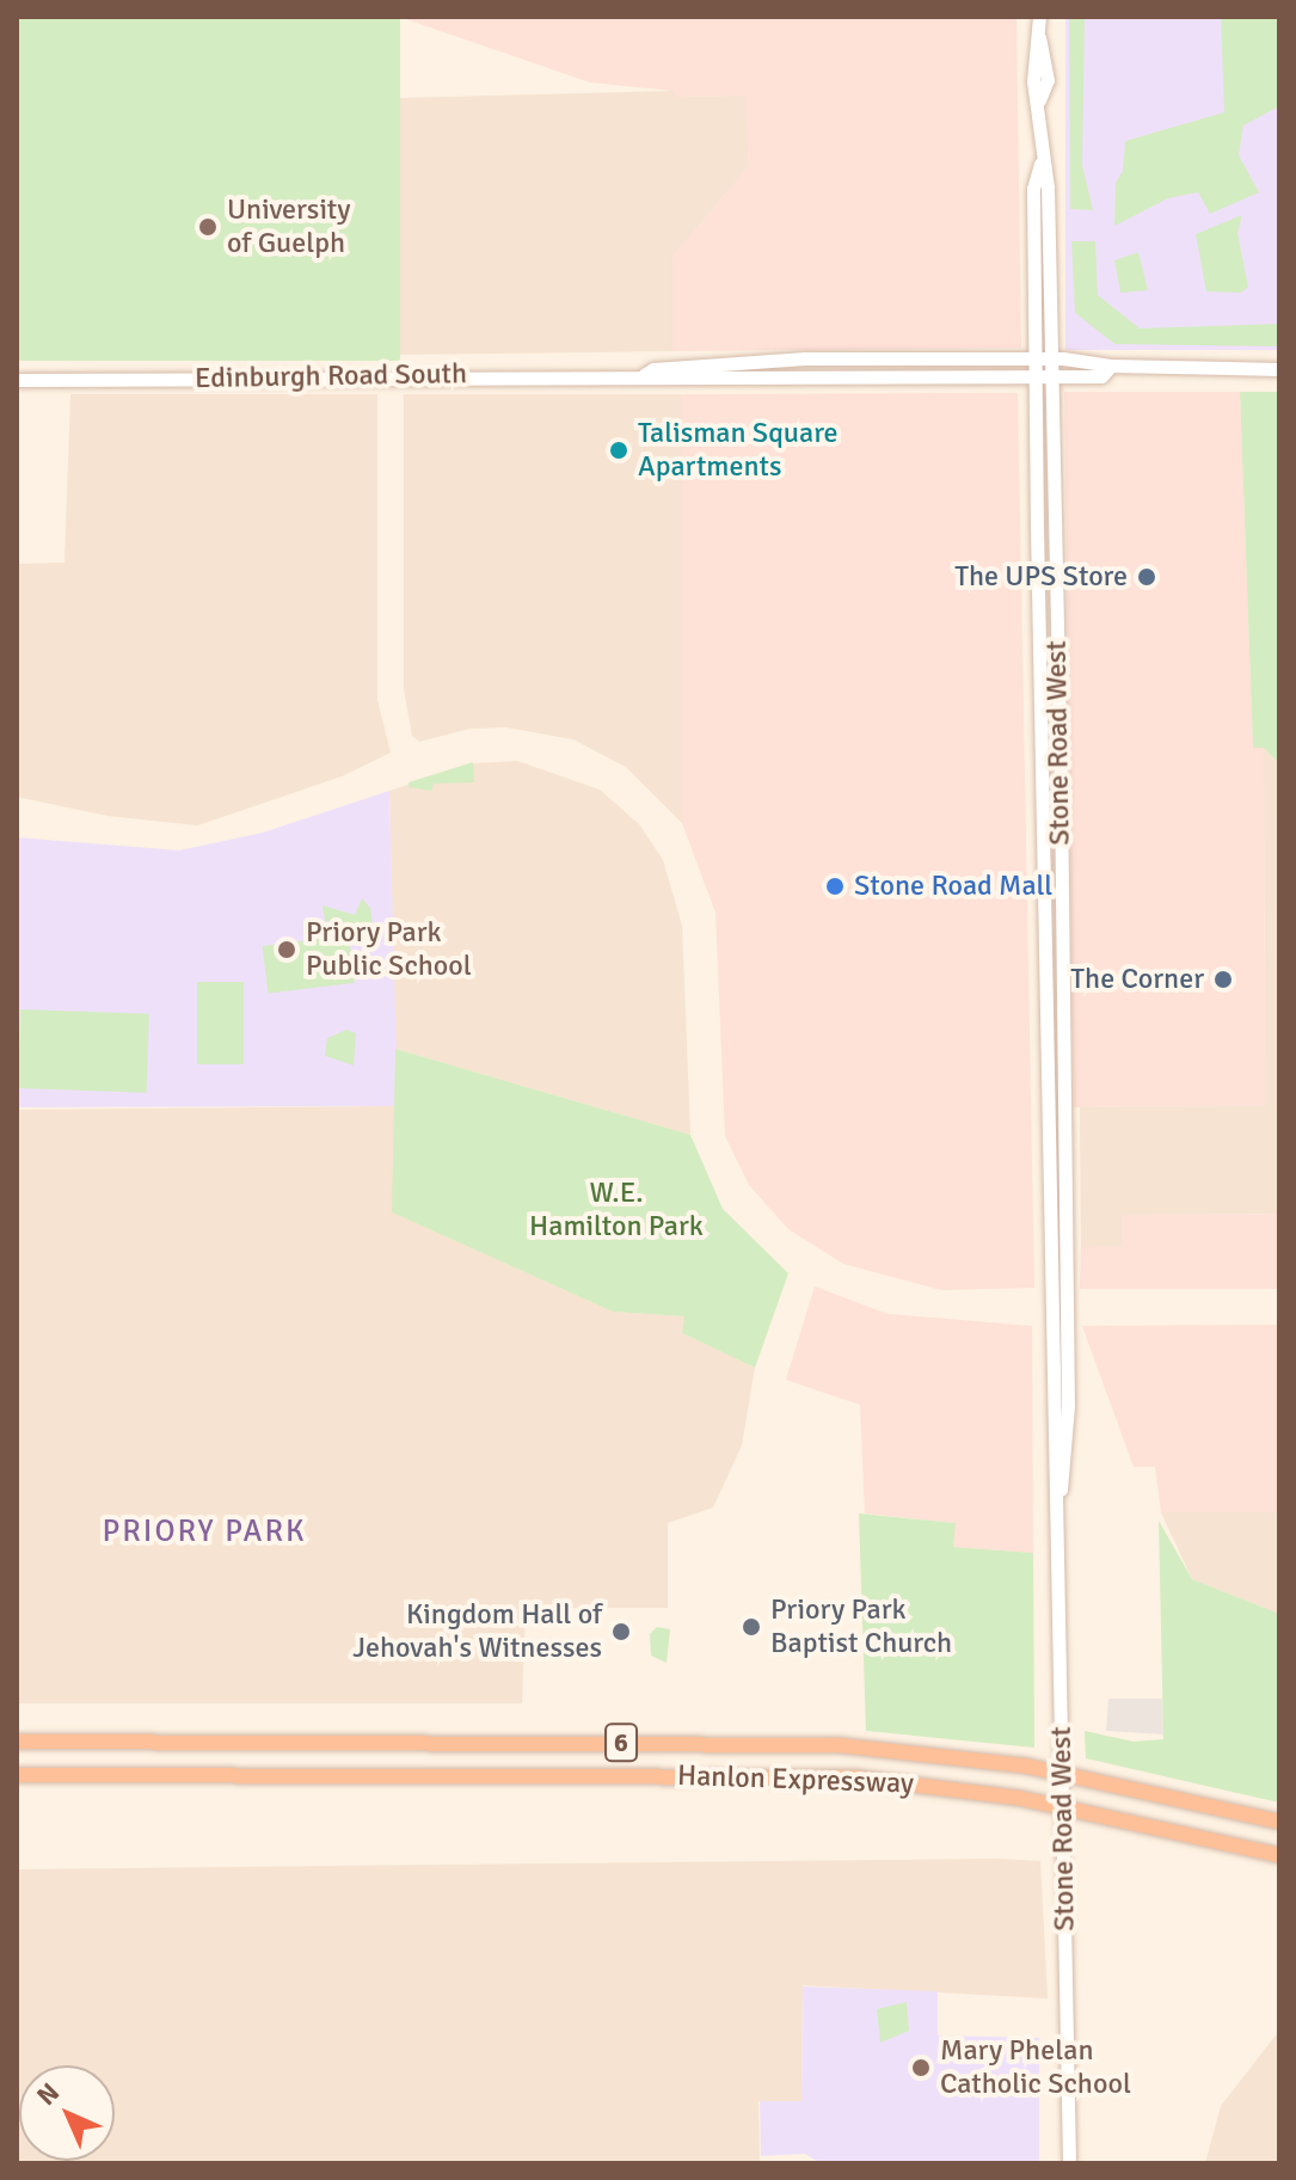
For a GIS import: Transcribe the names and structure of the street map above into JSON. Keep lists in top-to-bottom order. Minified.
{"streets":{"highway":["6","Hanlon Expressway"],"main road":["Edinburgh Road South","Stone Road West"]},"crossings":[["Edinburgh Road South","Stone Road West"],["Stone Road West","Hanlon Expressway"]],"districts":["PRIORY PARK"],"parks":["W.E. Hamilton Park"],"places":["University of Guelph","Talisman Square Apartments","The UPS Store","Stone Road Mall","Priory Park Public School","The Corner","Priory Park Baptist Church","Kingdom Hall of Jehovah's Witnesses","Mary Phelan Catholic School"],"north":"top left"}
